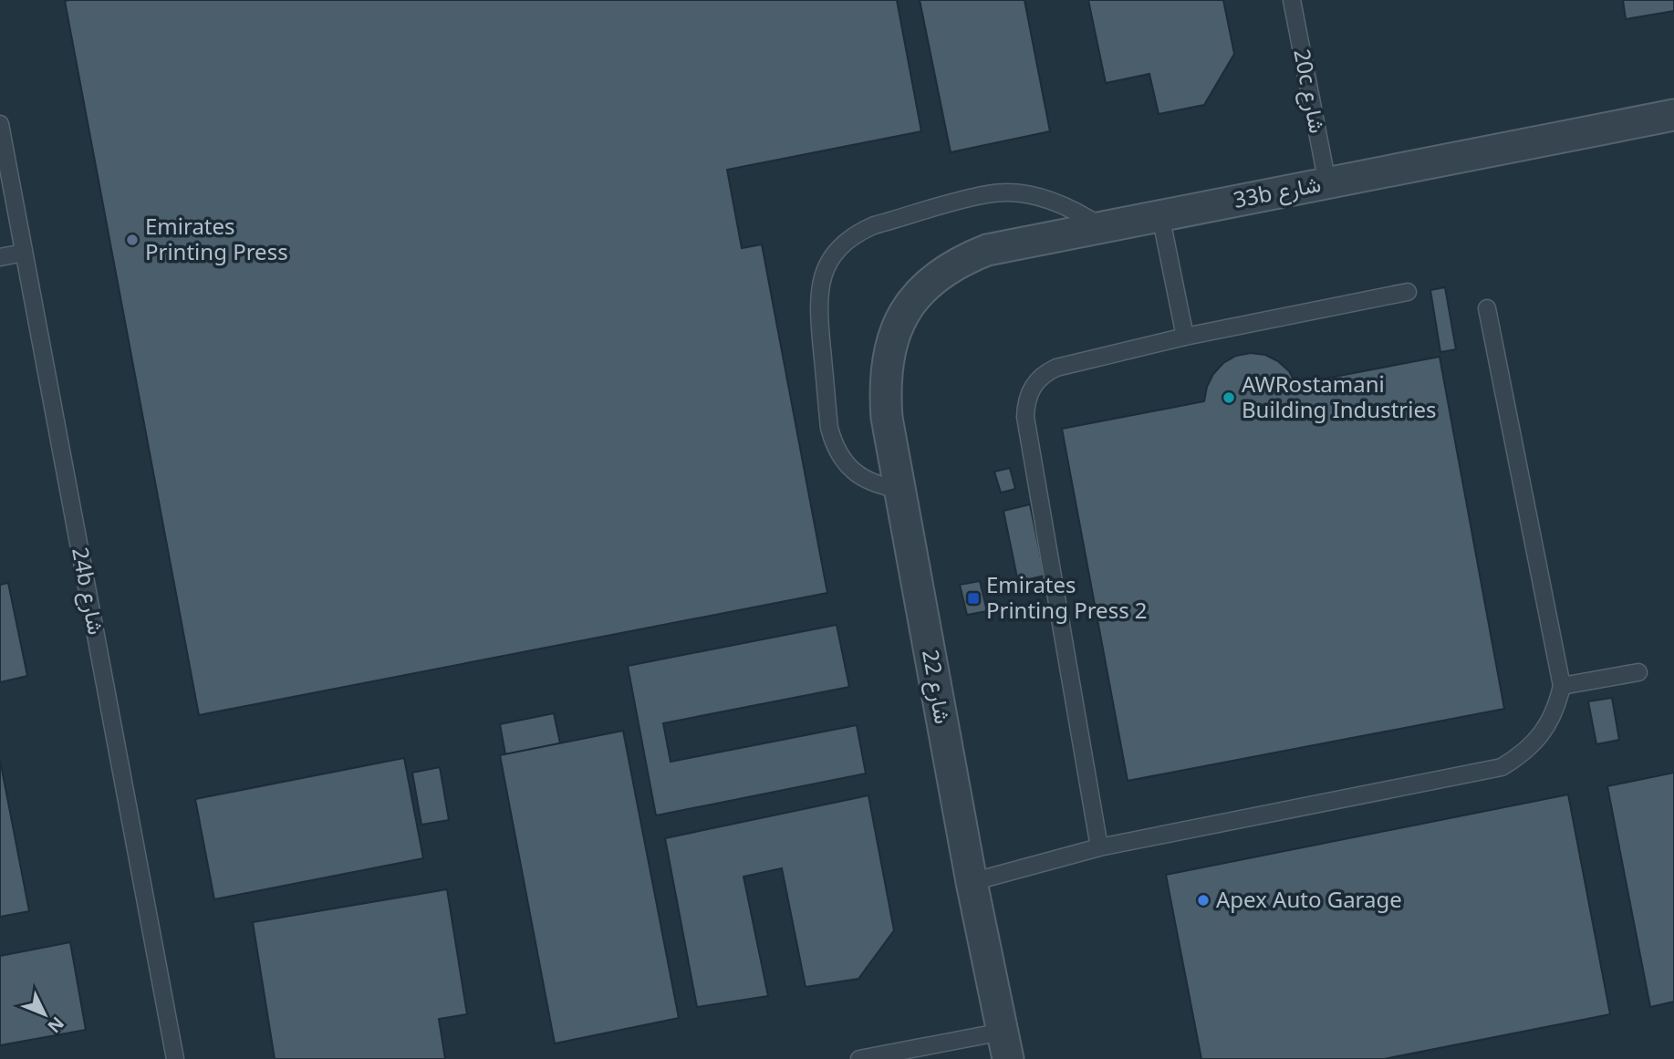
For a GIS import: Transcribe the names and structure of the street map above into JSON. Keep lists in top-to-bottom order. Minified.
{"streets":{"street":["33b شارع","شارع 22"],"lane":["20c شارع","24b شارع"]},"crossings":[["20c شارع","33b شارع"],["33b شارع","شارع 22"]],"places":{"other":["Emirates Printing Press","AWRostamani Building Industries","Apex Auto Garage"],"transit":["Emirates Printing Press 2"]},"north":"bottom right"}
